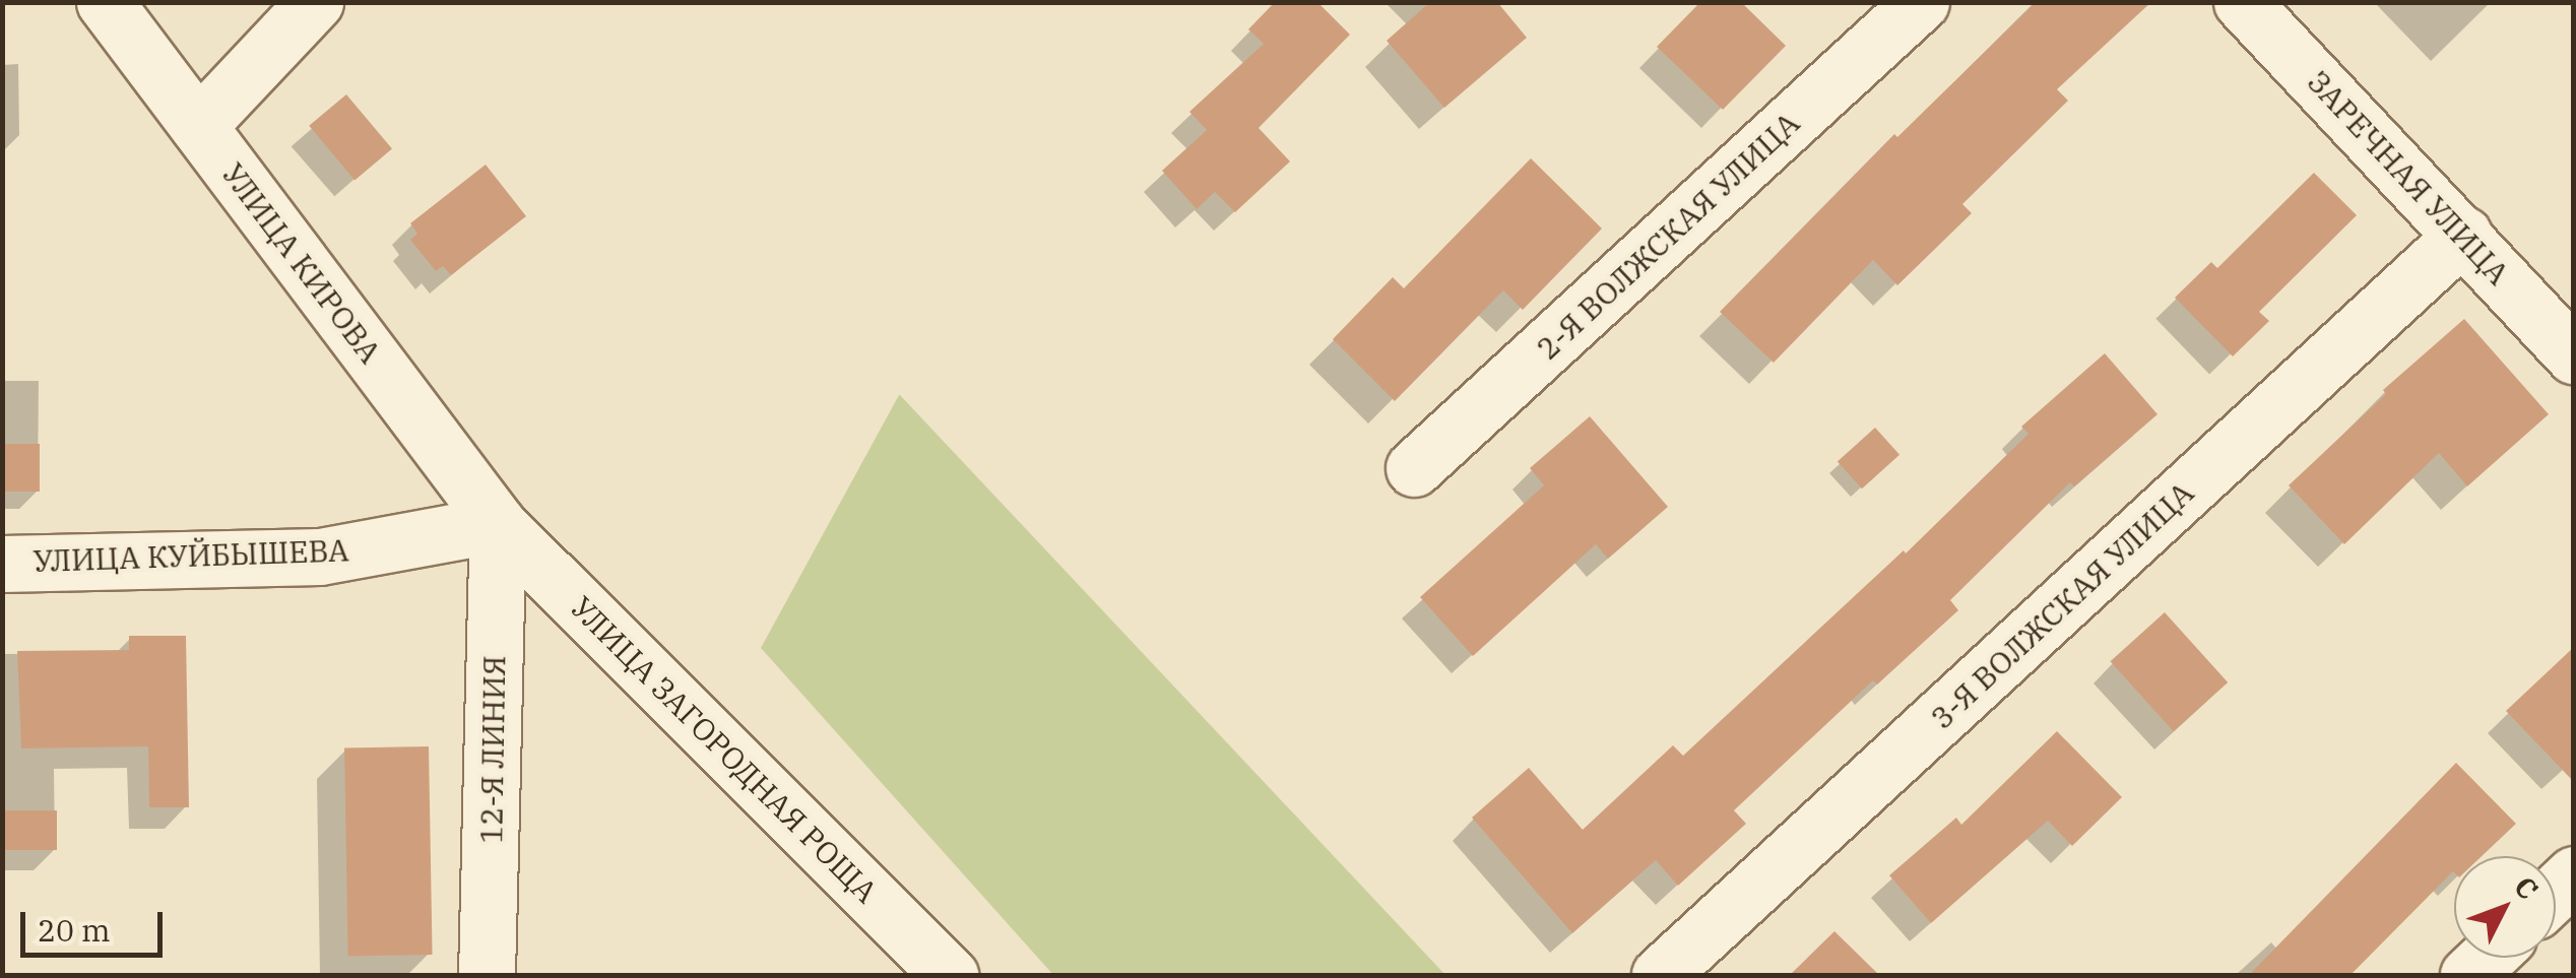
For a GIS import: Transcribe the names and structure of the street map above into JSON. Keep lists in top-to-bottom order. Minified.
{"streets":{"street":["ЗАРЕЧНАЯ УЛИЦА","2-Я ВОЛЖСКАЯ УЛИЦА","УЛИЦА КИРОВА","УЛИЦА КУЙБЫШЕВА","3-Я ВОЛЖСКАЯ УЛИЦА","12-Я ЛИНИЯ","УЛИЦА ЗАГОРОДНАЯ РОЩА"]},"crossings":[["ЗАРЕЧНАЯ УЛИЦА","3-Я ВОЛЖСКАЯ УЛИЦА"],["УЛИЦА КИРОВА","УЛИЦА КУЙБЫШЕВА"],["УЛИЦА КИРОВА","12-Я ЛИНИЯ"],["УЛИЦА КИРОВА","УЛИЦА ЗАГОРОДНАЯ РОЩА"],["УЛИЦА КУЙБЫШЕВА","12-Я ЛИНИЯ"],["УЛИЦА КУЙБЫШЕВА","УЛИЦА ЗАГОРОДНАЯ РОЩА"],["12-Я ЛИНИЯ","УЛИЦА ЗАГОРОДНАЯ РОЩА"]],"scale_bar":"20 m","north":"top right"}
